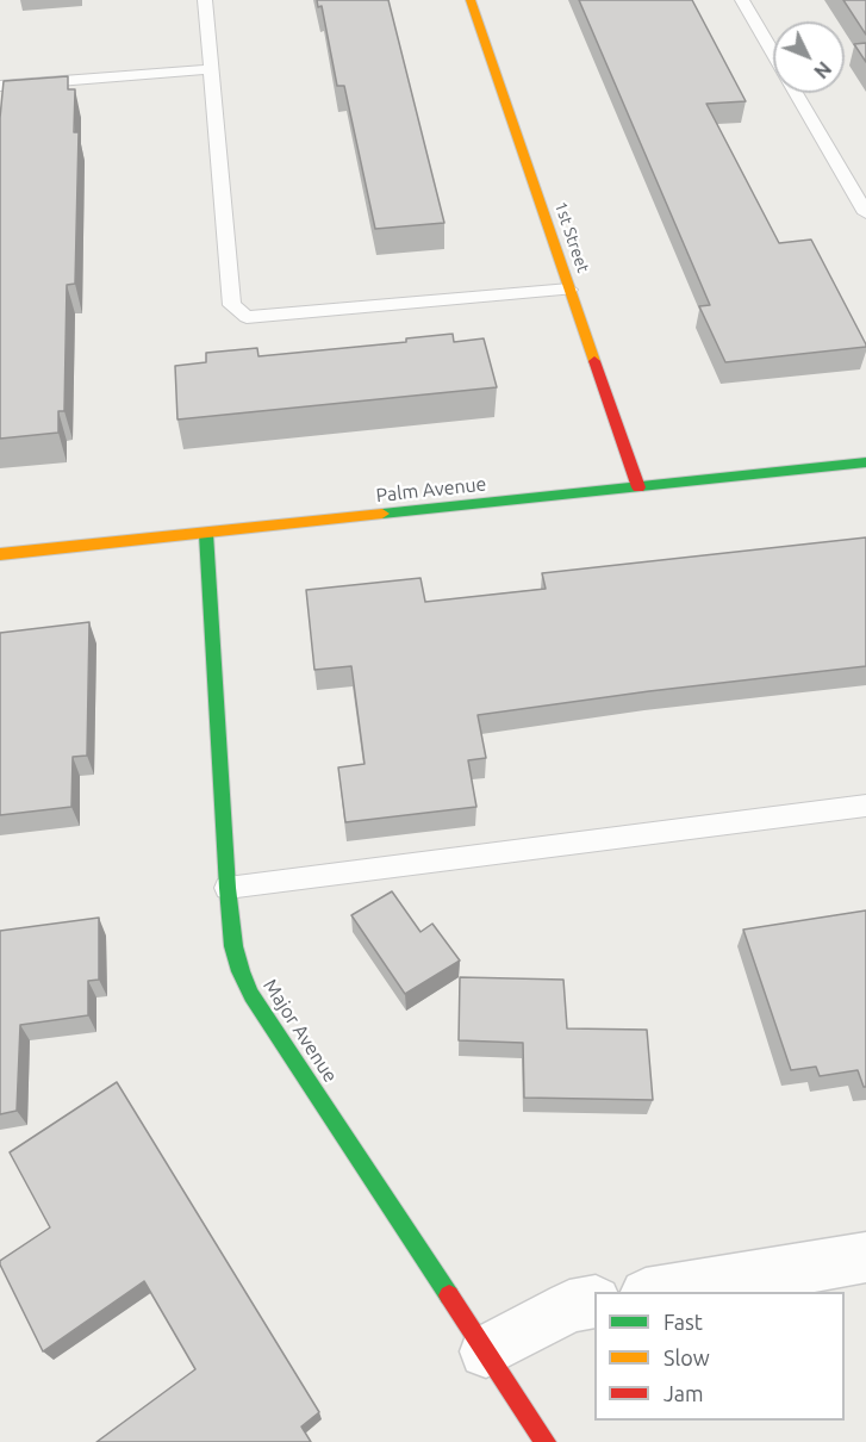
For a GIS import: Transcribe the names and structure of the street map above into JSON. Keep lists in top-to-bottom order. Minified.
{"streets":{"street":["1st Street","Palm Avenue","Major Avenue"]},"crossings":[["1st Street","Palm Avenue"],["Palm Avenue","Major Avenue"]],"legend":["Fast","Slow","Jam"],"north":"bottom right"}
